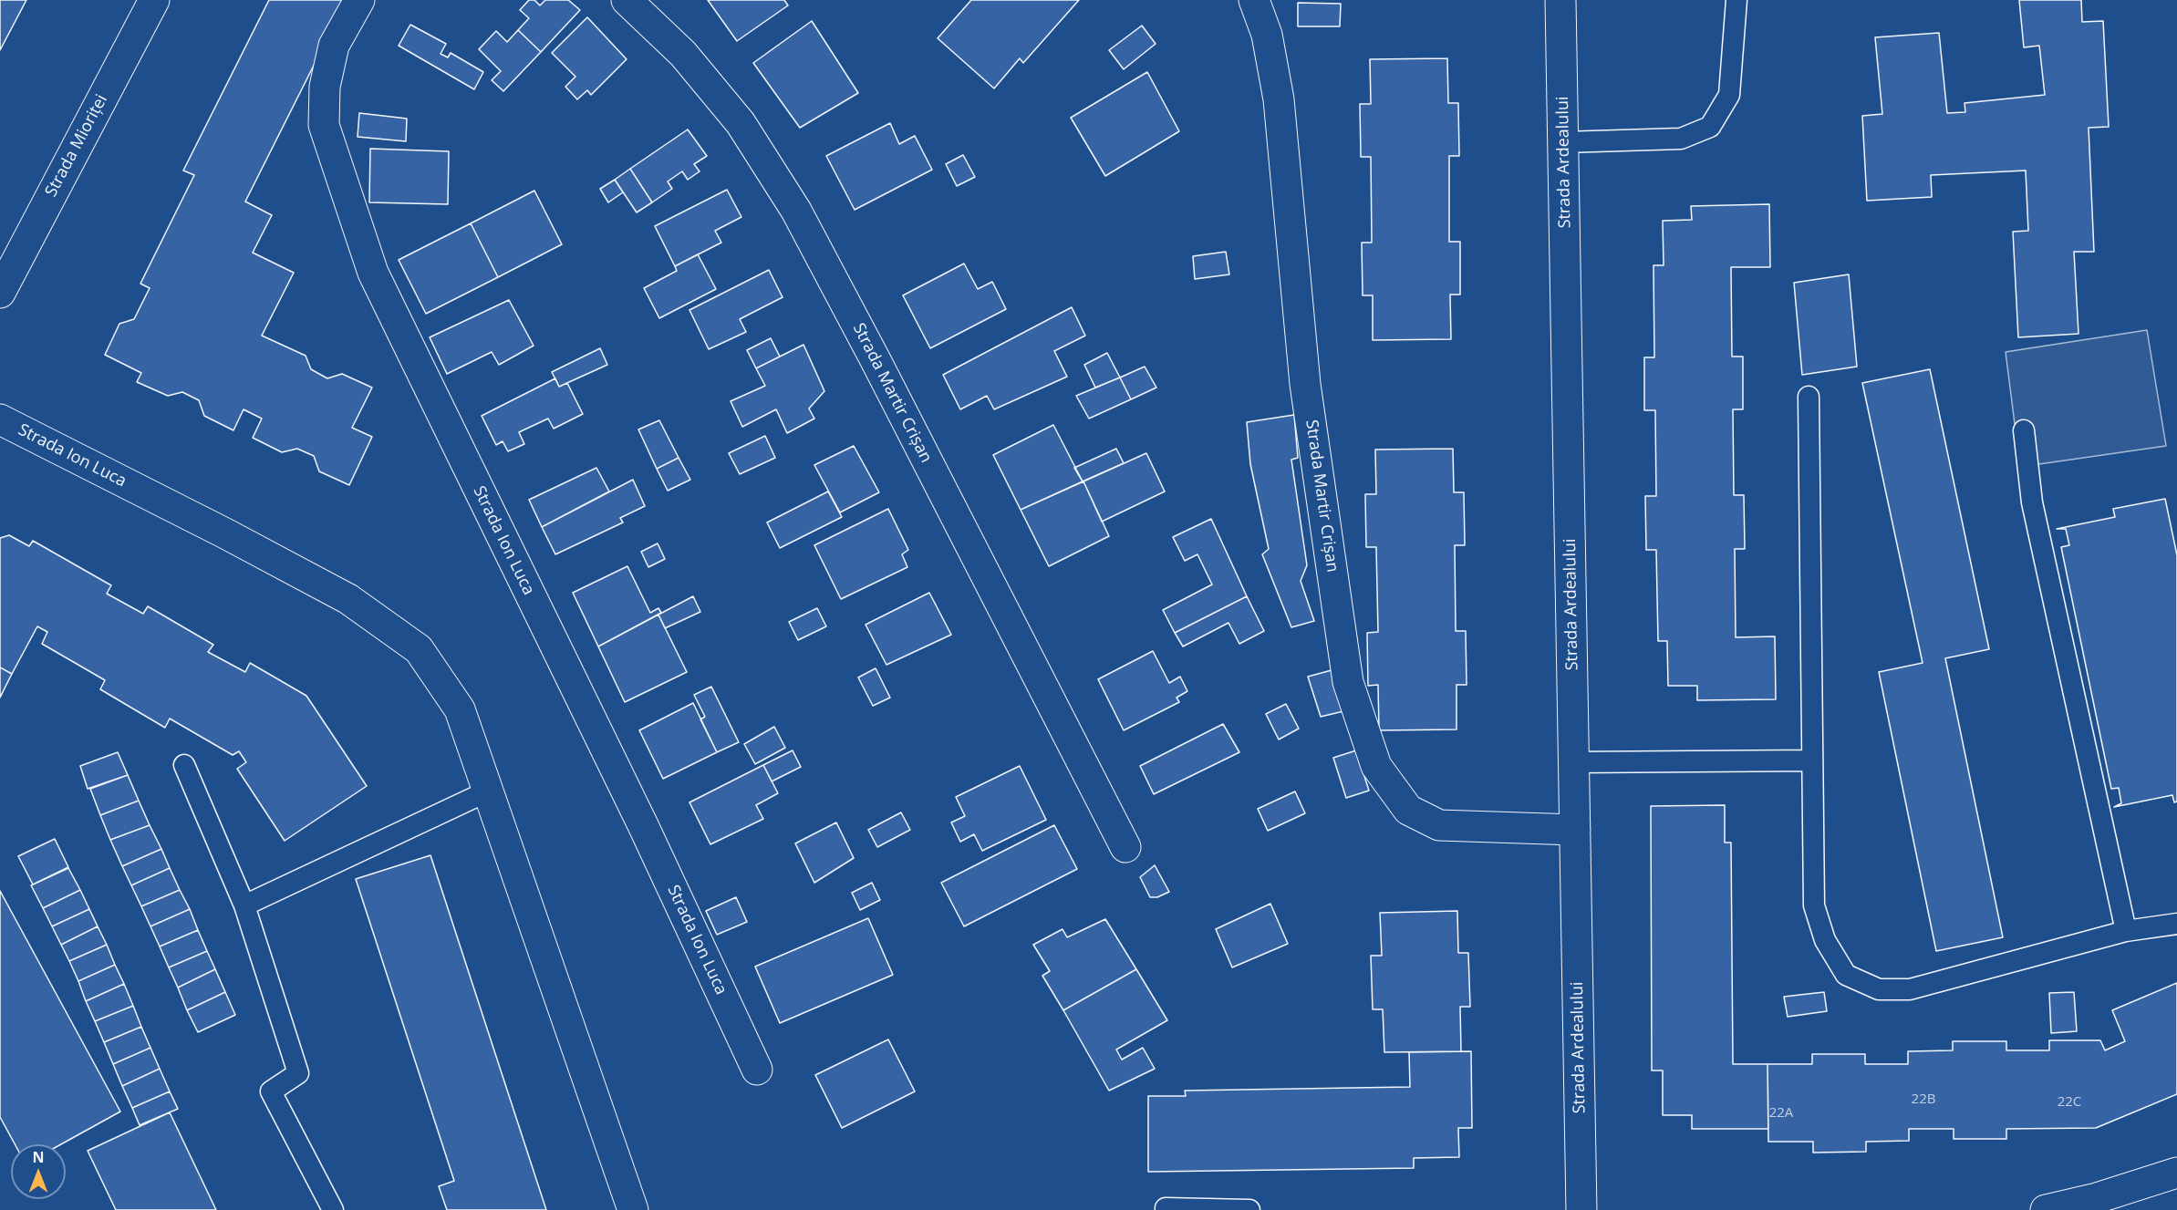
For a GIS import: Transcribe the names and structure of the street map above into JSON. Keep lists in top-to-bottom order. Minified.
{"streets":{"street":["Strada Mioriței","Strada Ardealului","Strada Martir Crișan","Strada Ion Luca"]},"crossings":[["Strada Ardealului","Strada Martir Crișan"]],"house_numbers":["22B","22C","22A"],"north":"top"}
